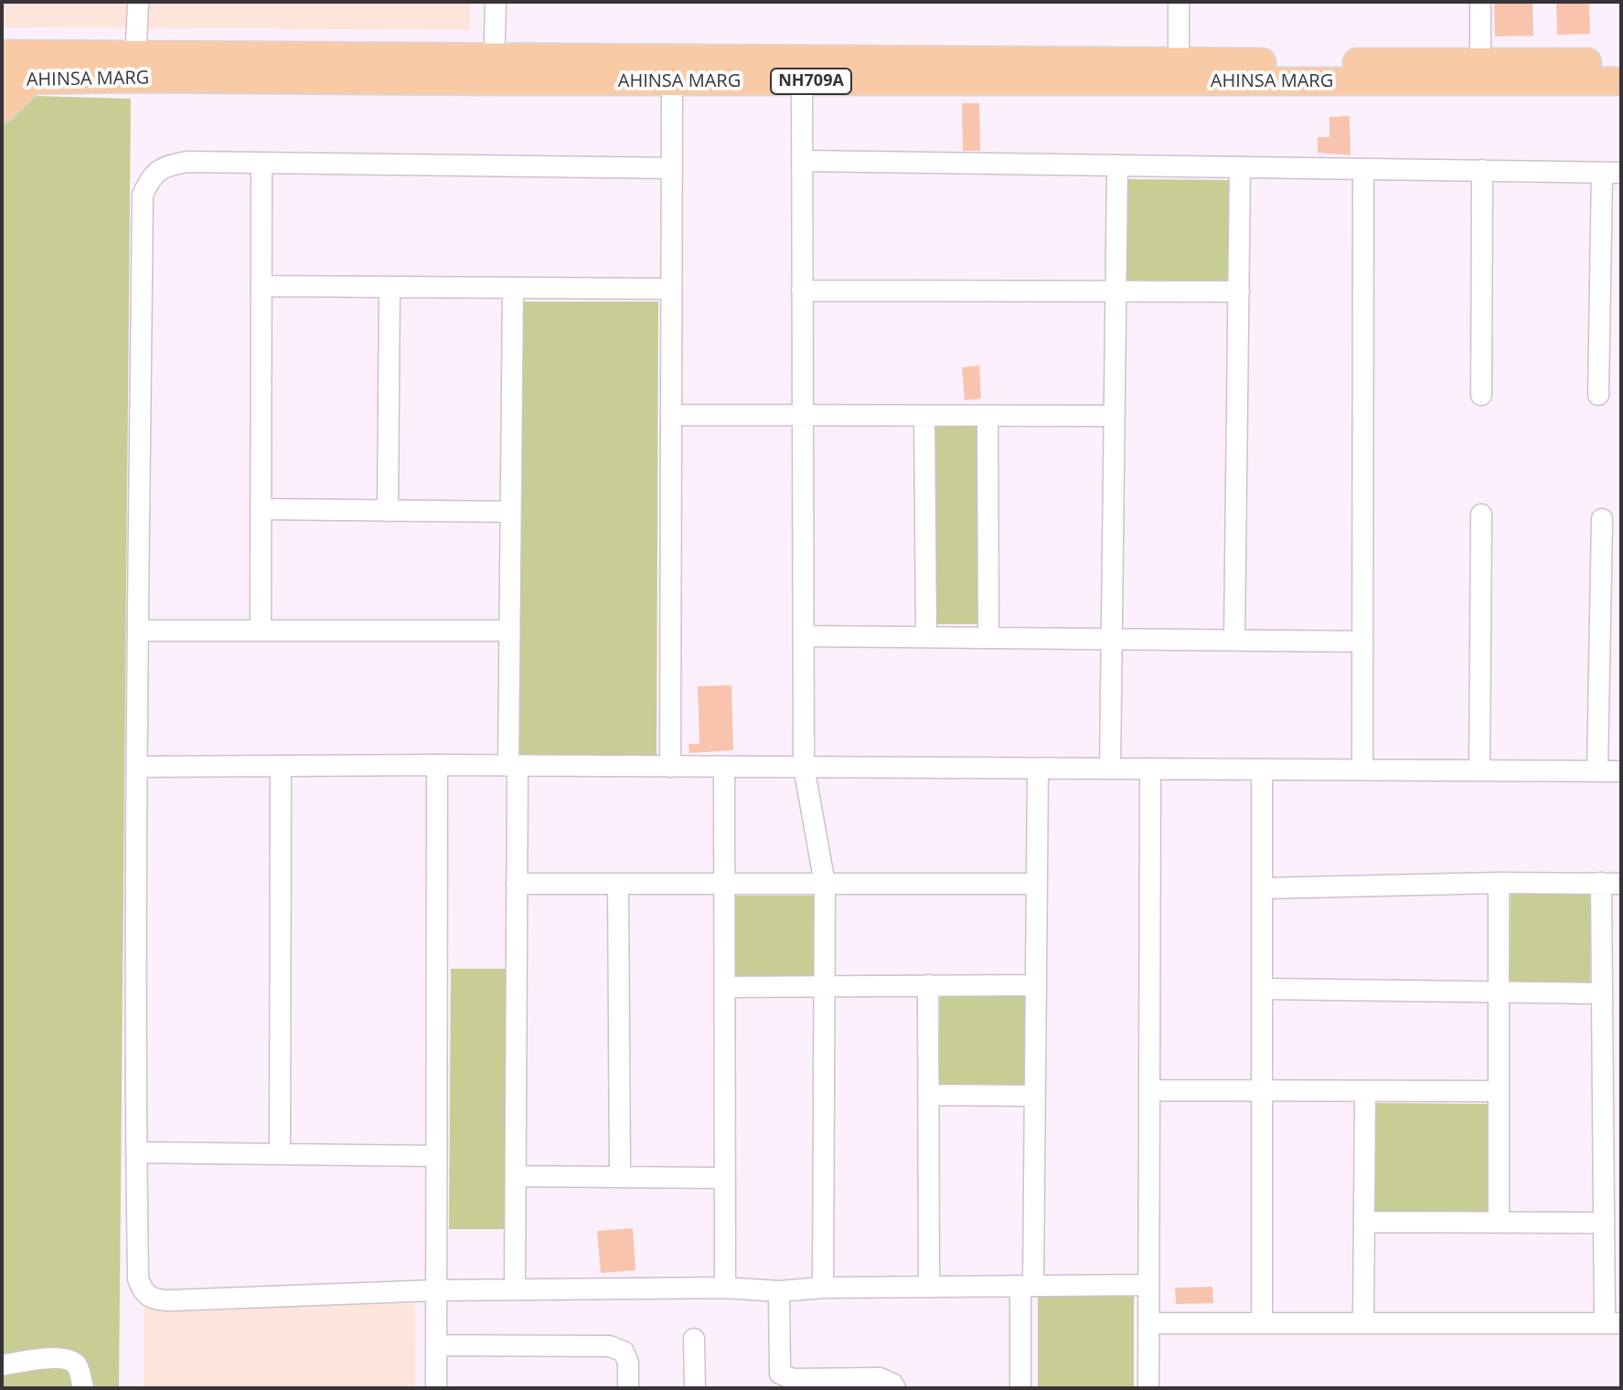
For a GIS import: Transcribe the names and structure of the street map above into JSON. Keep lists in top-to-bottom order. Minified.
{"streets":{"highway":["AHINSA MARG","NH709A"]}}
